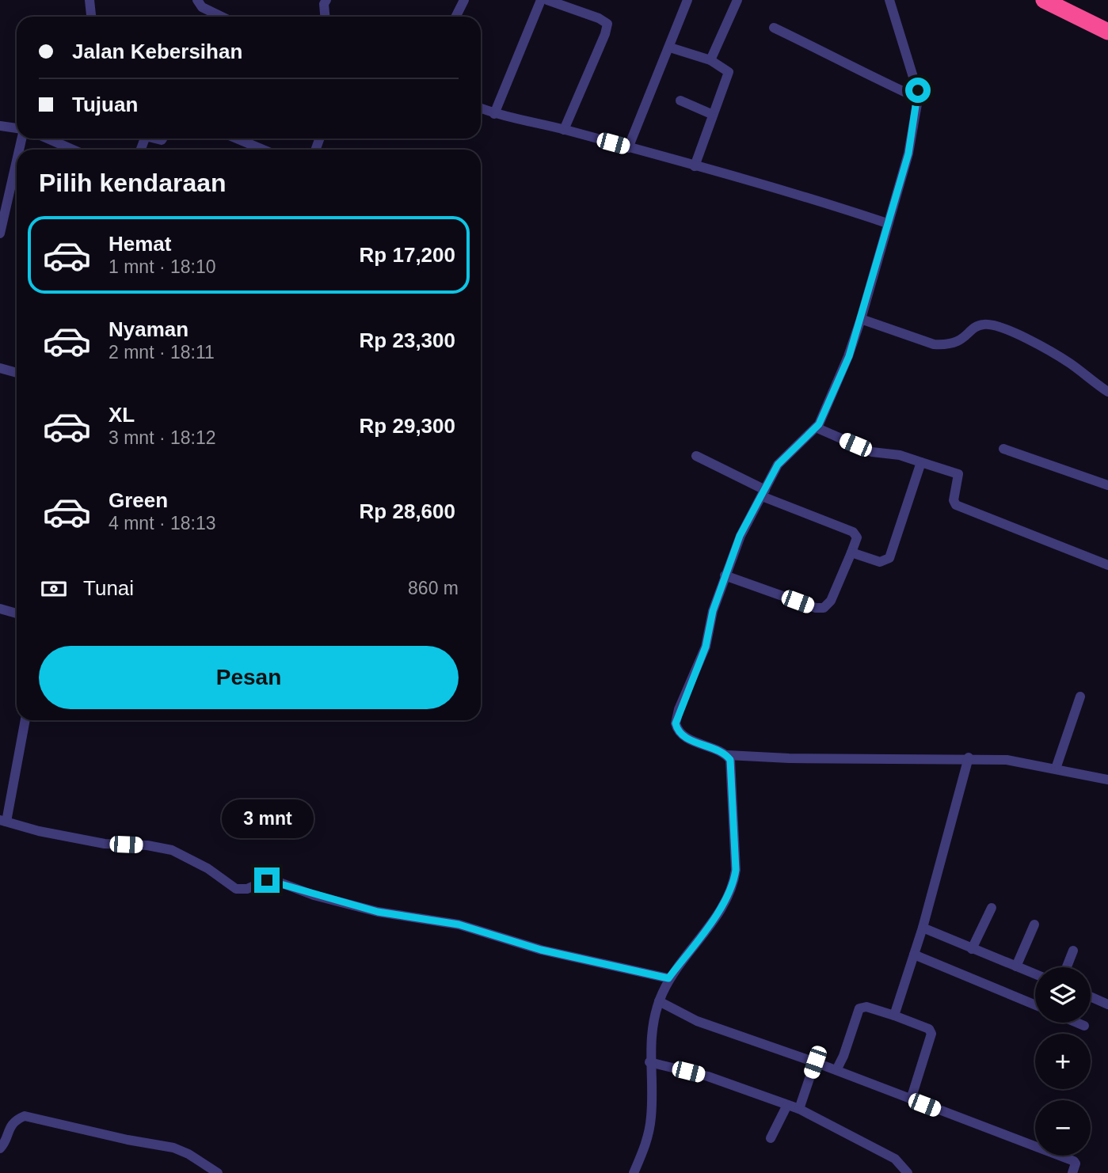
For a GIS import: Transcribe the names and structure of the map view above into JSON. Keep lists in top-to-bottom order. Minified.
{"page":{"banner":["Jalan Kebersihan","Tujuan"],"heading":"Pilih kendaraan","list":[{"name":"Hemat","note":"1 mnt · 18:10","value":"Rp 17,200"},{"name":"Nyaman","note":"2 mnt · 18:11","value":"Rp 23,300"},{"name":"XL","note":"3 mnt · 18:12","value":"Rp 29,300"},{"name":"Green","note":"4 mnt · 18:13","value":"Rp 28,600"}],"pay":["Tunai","860 m"],"buttons":"Pesan","bubble":"3 mnt","map_buttons":["+","−"]}}
